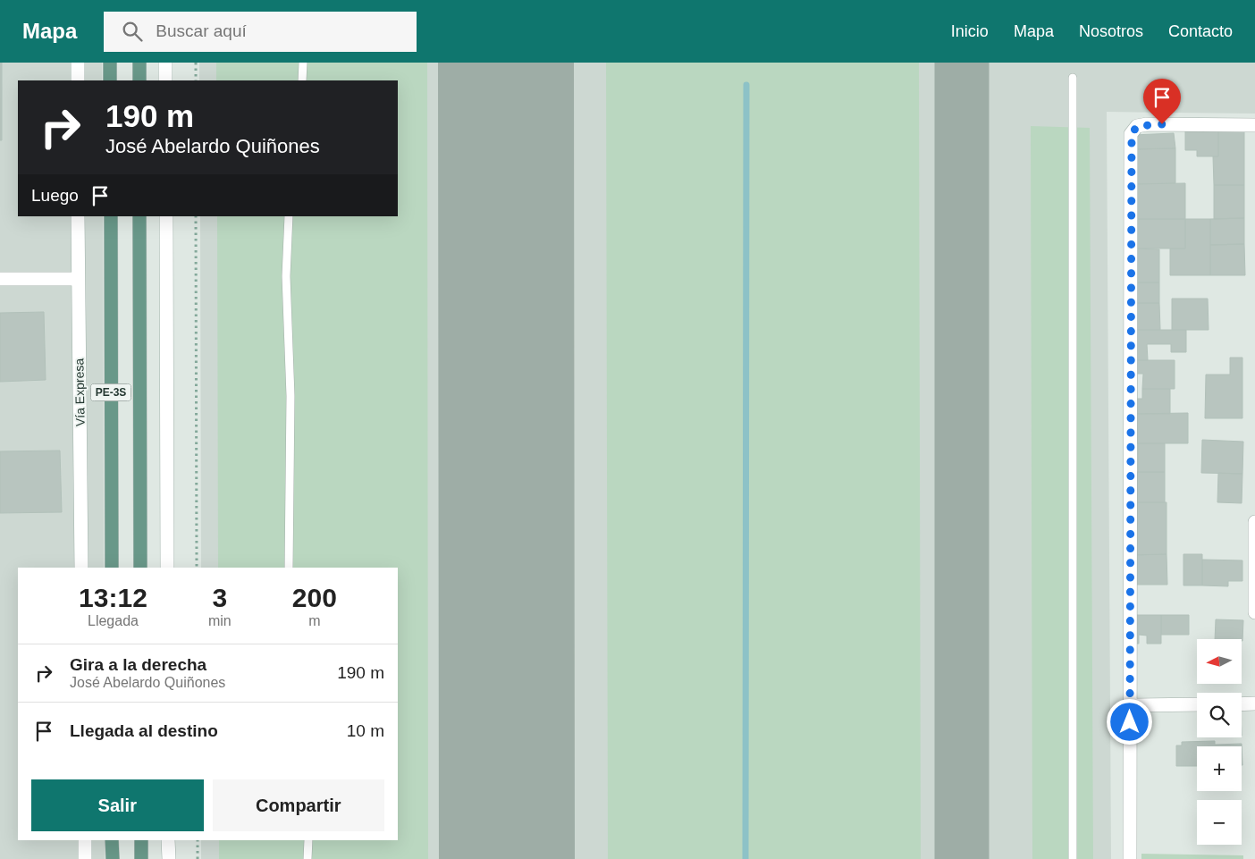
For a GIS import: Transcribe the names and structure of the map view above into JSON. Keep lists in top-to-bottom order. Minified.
{"streets":{"main road":["PE-3S"],"street":["Vía Expresa"]},"north":"left","page":{"header":"Mapa","search":"Buscar aquí","nav":["Inicio","Mapa","Nosotros","Contacto"],"turn":["190 m","José Abelardo Quiñones"],"then":"Luego","eta":["13:12","Llegada","3","min","200","m"],"map_buttons":["+","−"],"list":[{"name":"Gira a la derecha","note":"José Abelardo Quiñones","value":"190 m"},{"name":"Llegada al destino","value":"10 m"}],"buttons":["Salir","Compartir"]}}
